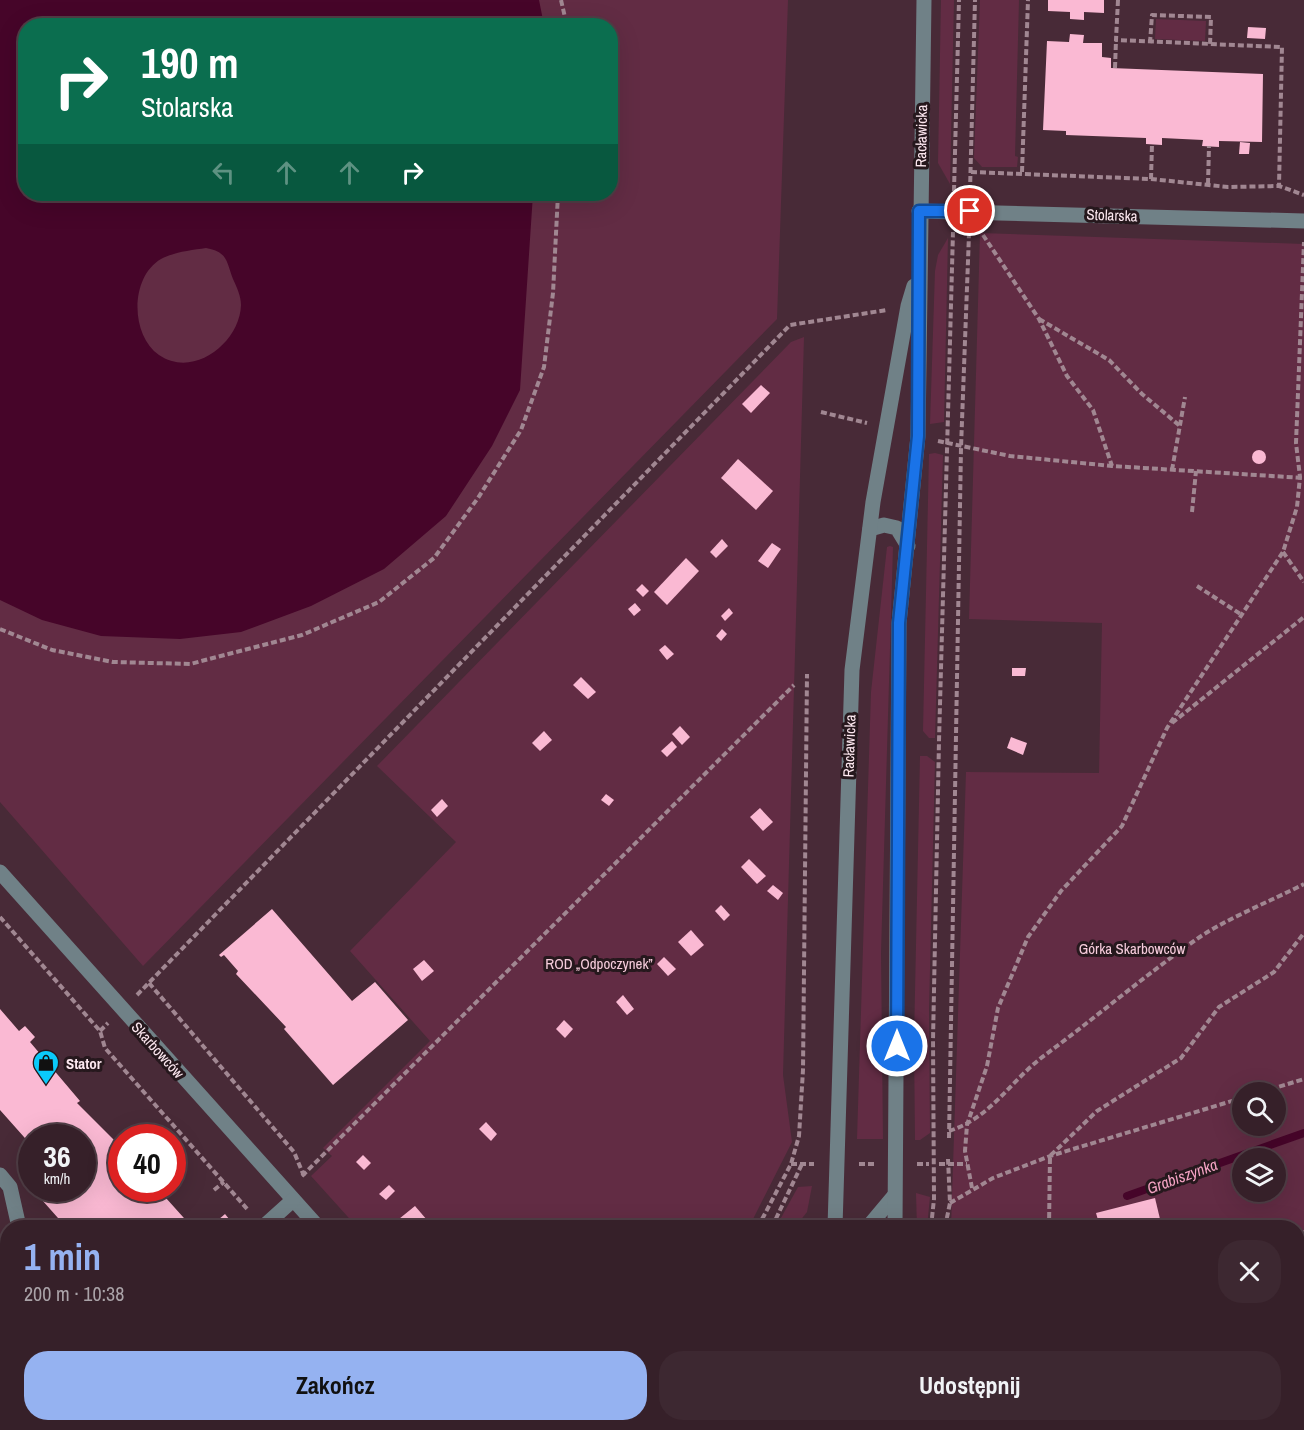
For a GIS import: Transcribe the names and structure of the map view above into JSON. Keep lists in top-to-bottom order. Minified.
{"streets":{"street":["Racławicka","Stolarska","Skarbowców"]},"crossings":[["Racławicka","Stolarska"]],"water":["Grabiszynka"],"parks":["Górka Skarbowców","ROD „Odpoczynek”"],"places":{"shop":["Stator"]},"page":{"turn":["190 m","Stolarska"],"speed":"36 km/h","limit":"40","heading":["1 min","200 m · 10:38"],"buttons":["Zakończ","Udostępnij"]}}
